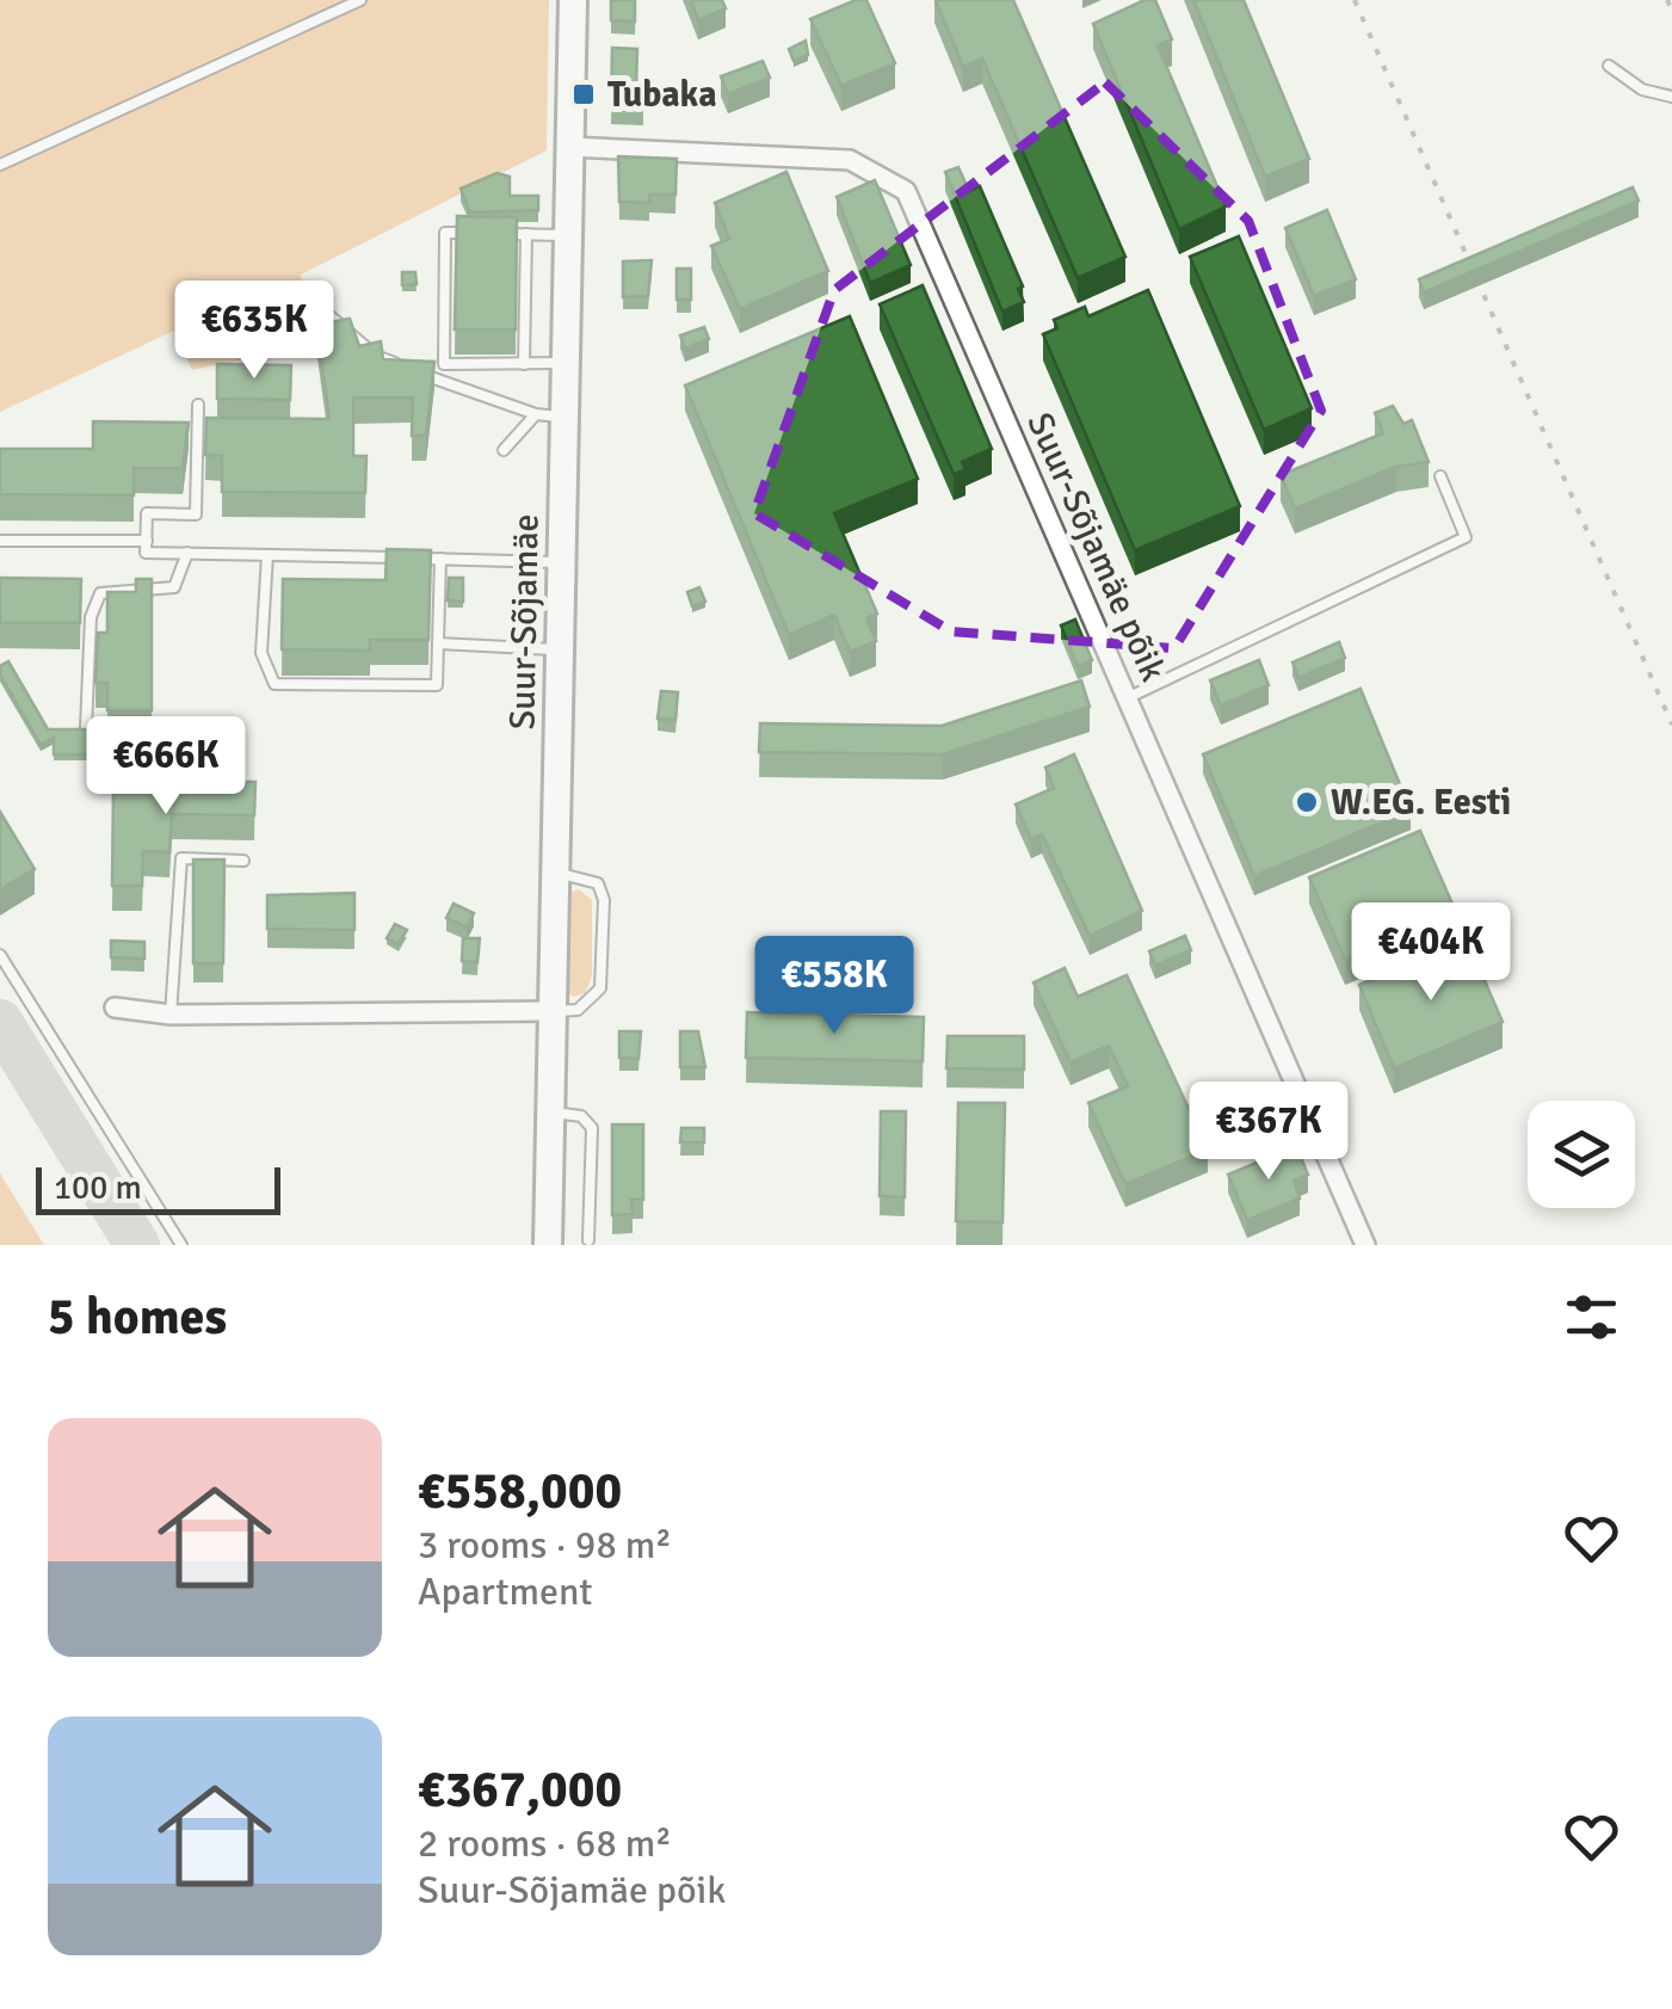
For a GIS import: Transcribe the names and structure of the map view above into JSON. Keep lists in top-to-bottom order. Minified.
{"streets":{"main road":["Suur-Sõjamäe"],"street":["Suur-Sõjamäe põik"]},"crossings":[["Suur-Sõjamäe põik","Suur-Sõjamäe"]],"places":{"transit":["Tubaka"],"other":["W.EG. Eesti"]},"scale_bar":"100 m","page":{"price":["€635K","€666K","€404K","€558K","€367K"],"scale":"100 m","heading":"5 homes","list":[{"name":"€558,000","note":"3 rooms · 98 m² · Apartment"},{"name":"€367,000","note":"2 rooms · 68 m² · Suur-Sõjamäe põik"}]}}
